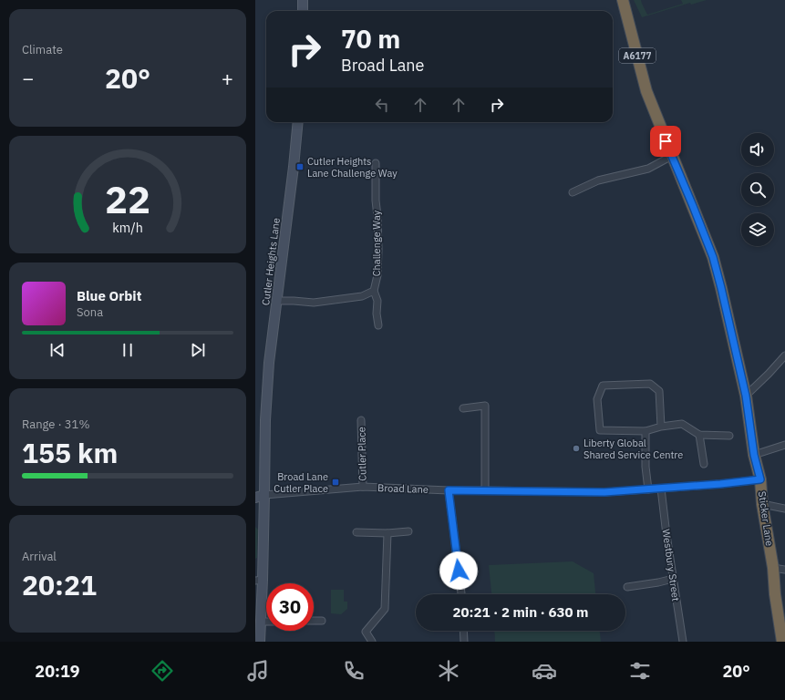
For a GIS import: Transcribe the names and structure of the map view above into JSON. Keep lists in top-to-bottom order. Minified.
{"streets":{"highway":["A6177","Sticker Lane"],"street":["Challenge Way","Cutler Heights Lane","Cutler Place","Broad Lane","Westbury Street"]},"crossings":[["Challenge Way","Cutler Heights Lane"],["Cutler Heights Lane","Broad Lane"],["Cutler Place","Broad Lane"],["Broad Lane","Sticker Lane"],["Broad Lane","Westbury Street"]],"places":{"transit":["Cutler Heights Lane Challenge Way","Broad Lane Cutler Place"],"other":["Liberty Global Shared Service Centre"]},"page":{"tile":["Climate",["Range · 31%","155 km"],["Arrival","20:21"]],"turn":["70 m","Broad Lane"],"heat":["−","20°","+"],"song":["Blue Orbit","Sona"],"limit":"30","trip":"20:21 · 2 min · 630 m","tabs":["20:19","20°"],"gauge":["22","km/h"]}}
